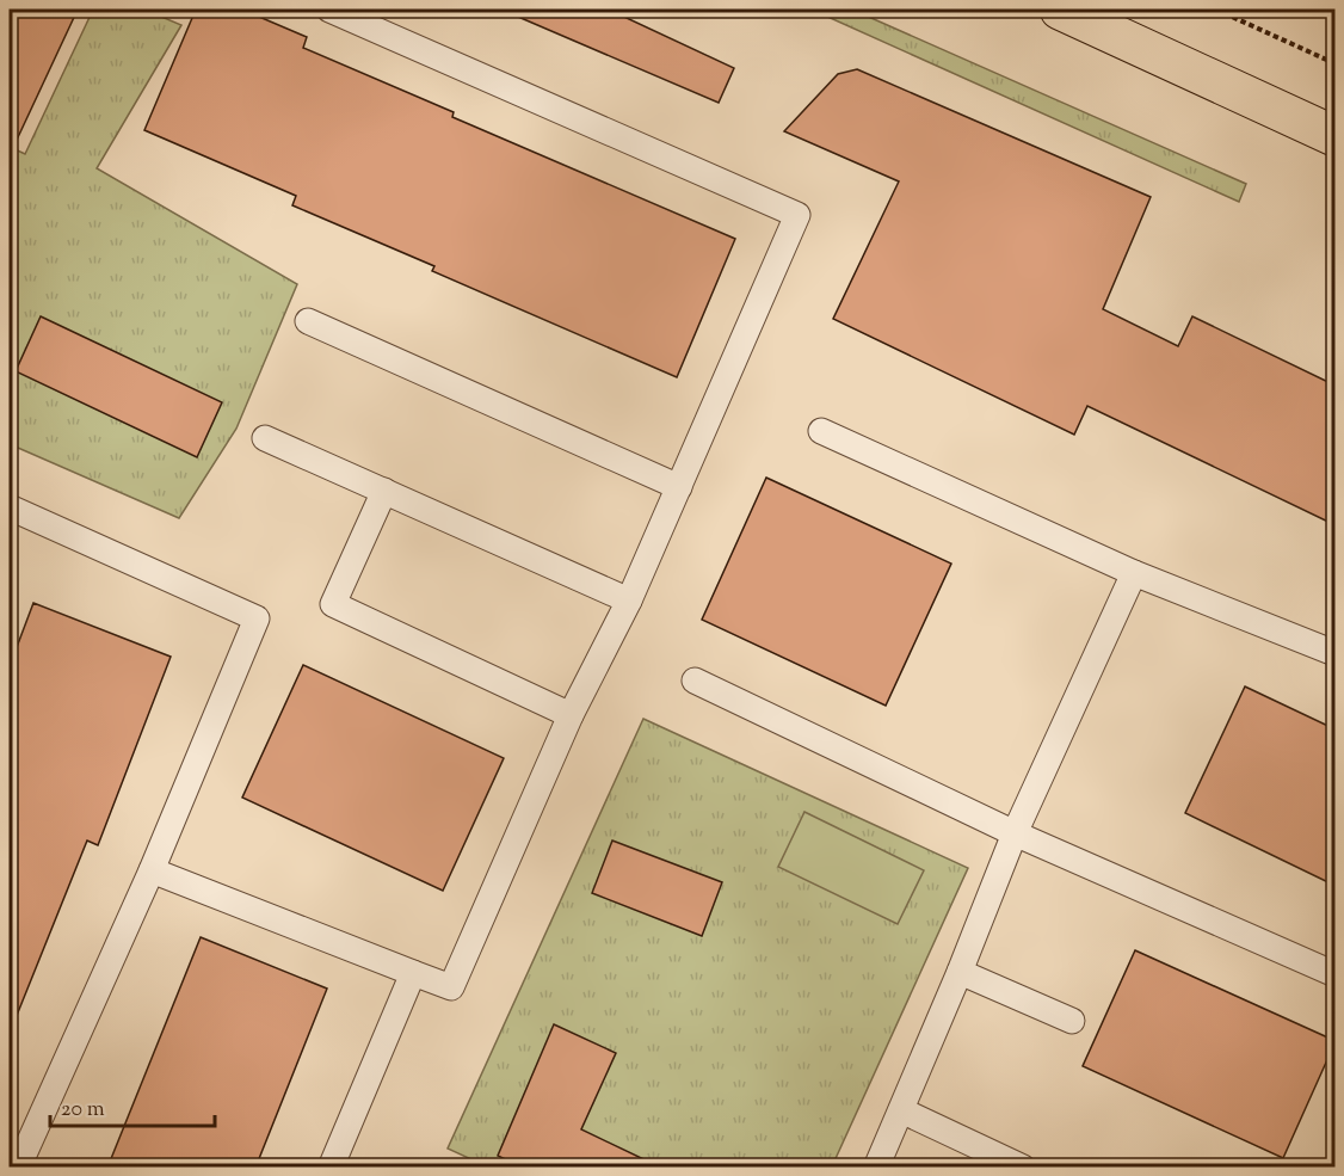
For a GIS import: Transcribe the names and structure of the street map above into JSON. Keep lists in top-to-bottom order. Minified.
{"scale_bar":"20 m"}
